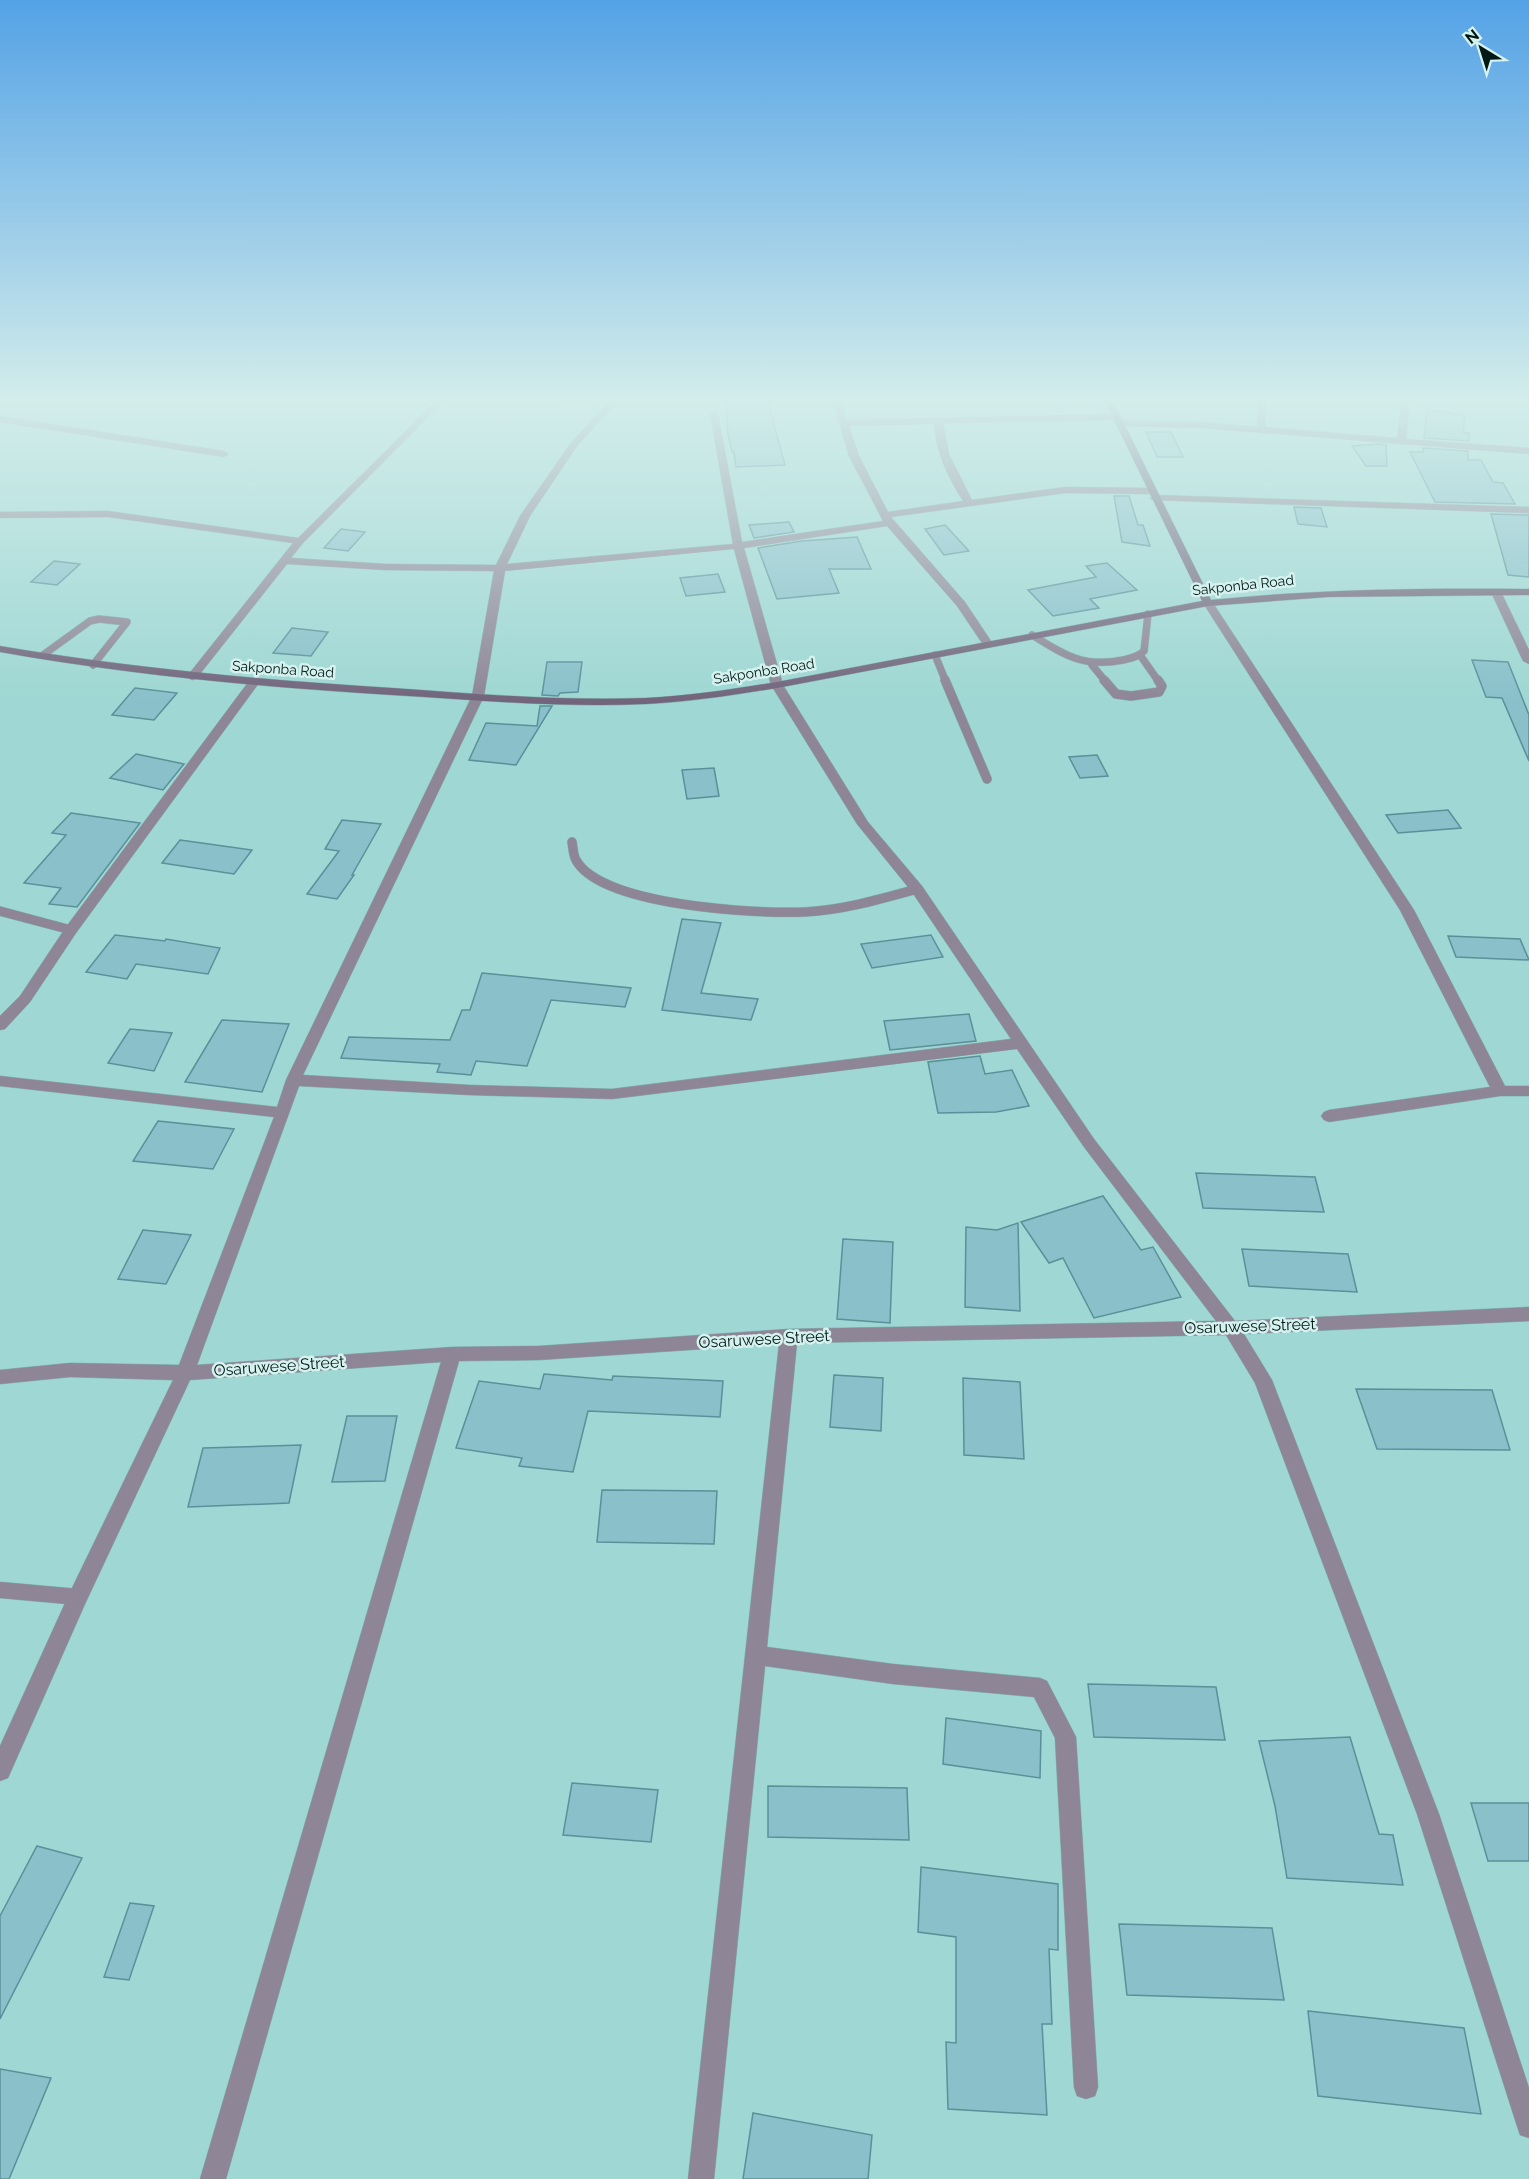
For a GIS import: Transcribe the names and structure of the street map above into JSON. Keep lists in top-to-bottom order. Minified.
{"streets":{"main road":["Sakponba Road"],"street":["Osaruwese Street"]},"north":"top left"}
